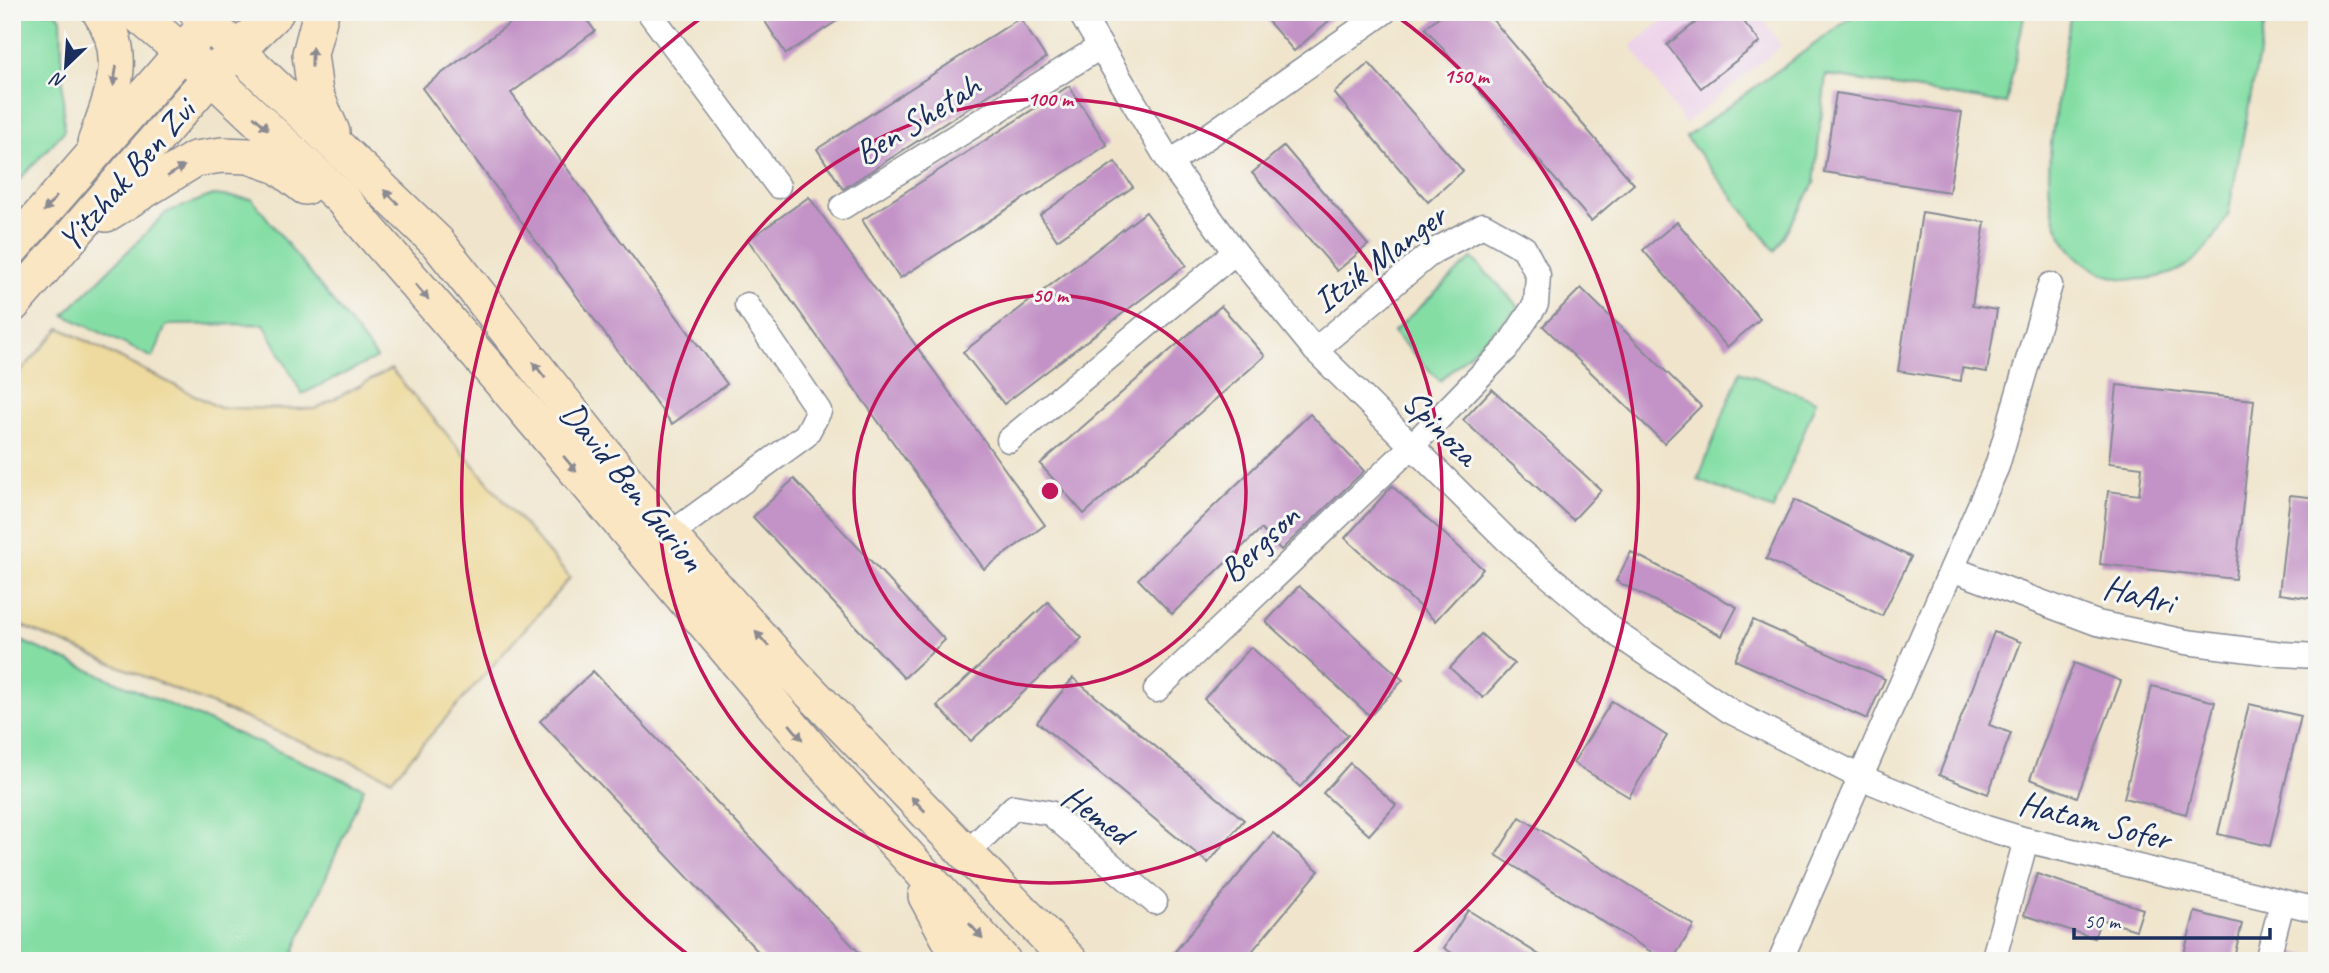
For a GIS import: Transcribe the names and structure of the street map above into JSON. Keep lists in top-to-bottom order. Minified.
{"streets":{"main road":["Yitzhak Ben Zvi","David Ben Gurion"],"street":["Ben Shetah","Itzik Manger","Spinoza","Bergson","HaAri","Hemed","Hatam Sofer"]},"crossings":[["Ben Shetah","Spinoza"],["Yitzhak Ben Zvi","David Ben Gurion"],["Itzik Manger","Spinoza"],["Itzik Manger","Bergson"],["Spinoza","Bergson"],["Spinoza","Hatam Sofer"],["David Ben Gurion","Hemed"]],"scale_bar":"50 m","north":"bottom left","rings":["150 m","100 m","50 m"]}
